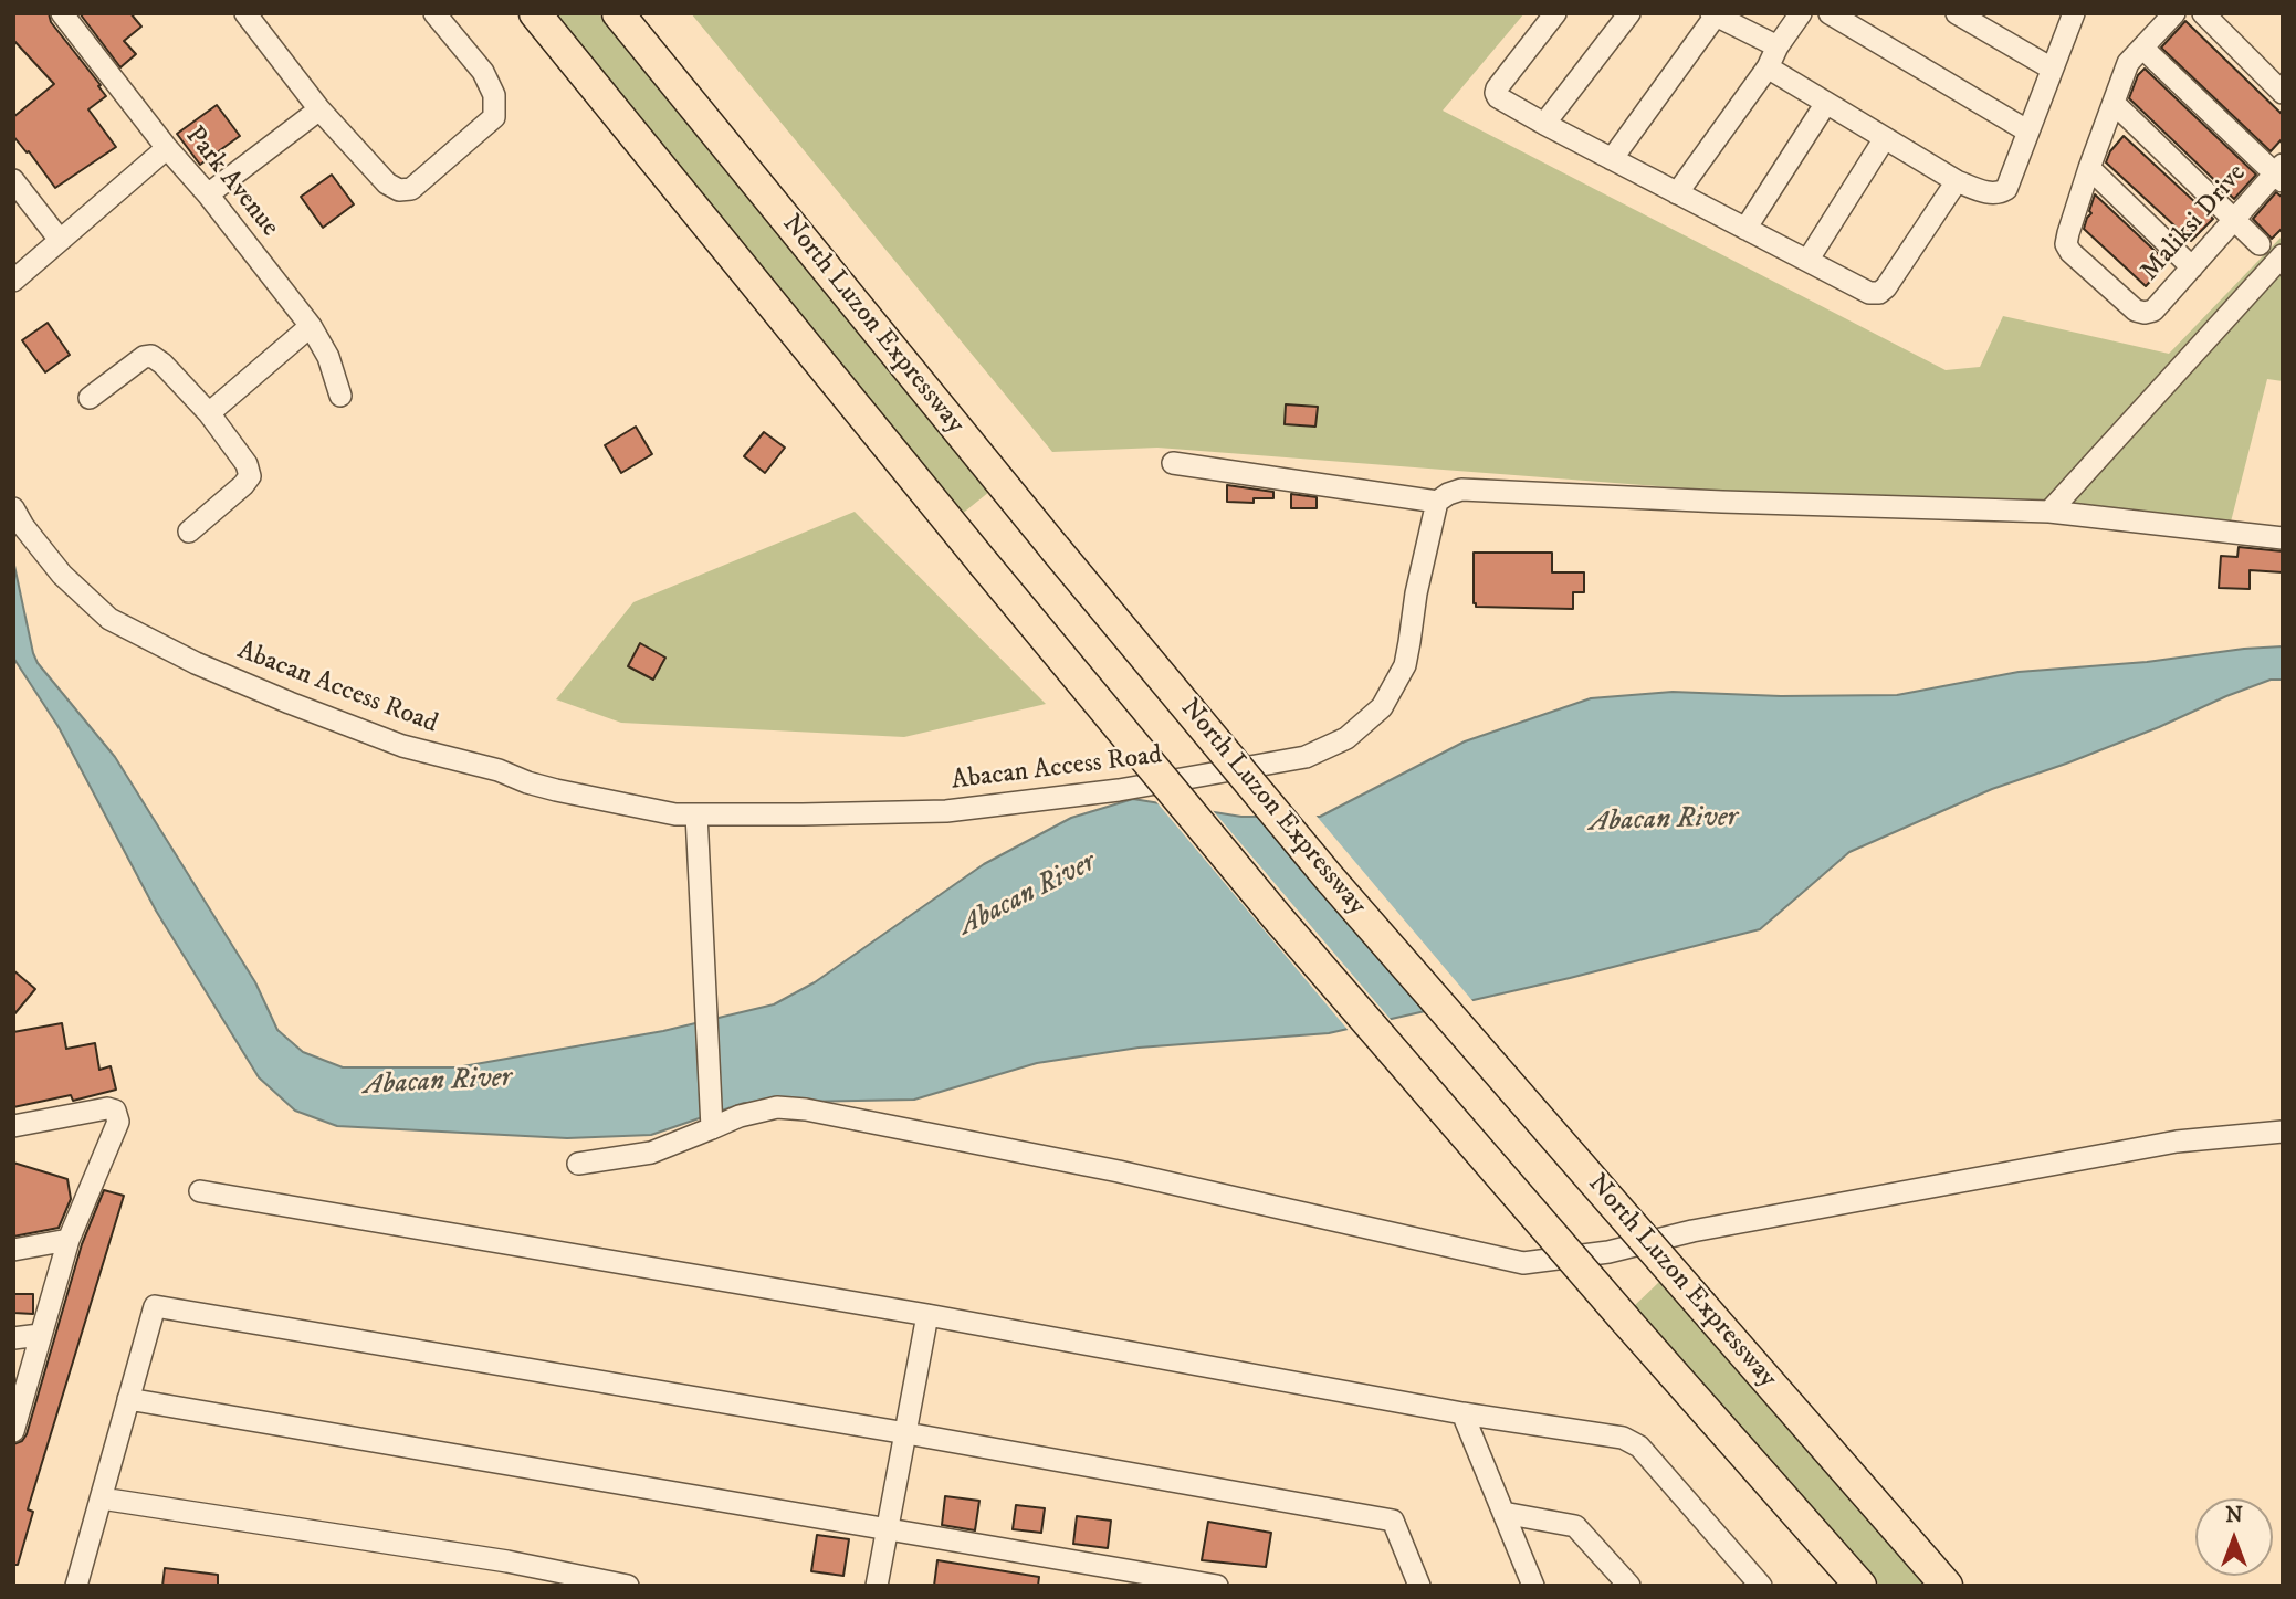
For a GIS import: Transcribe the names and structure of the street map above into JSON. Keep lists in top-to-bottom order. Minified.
{"streets":{"highway":["North Luzon Expressway"],"street":["Park Avenue","Maliksi Drive","Abacan Access Road"]},"water":["Abacan River"],"north":"top"}
